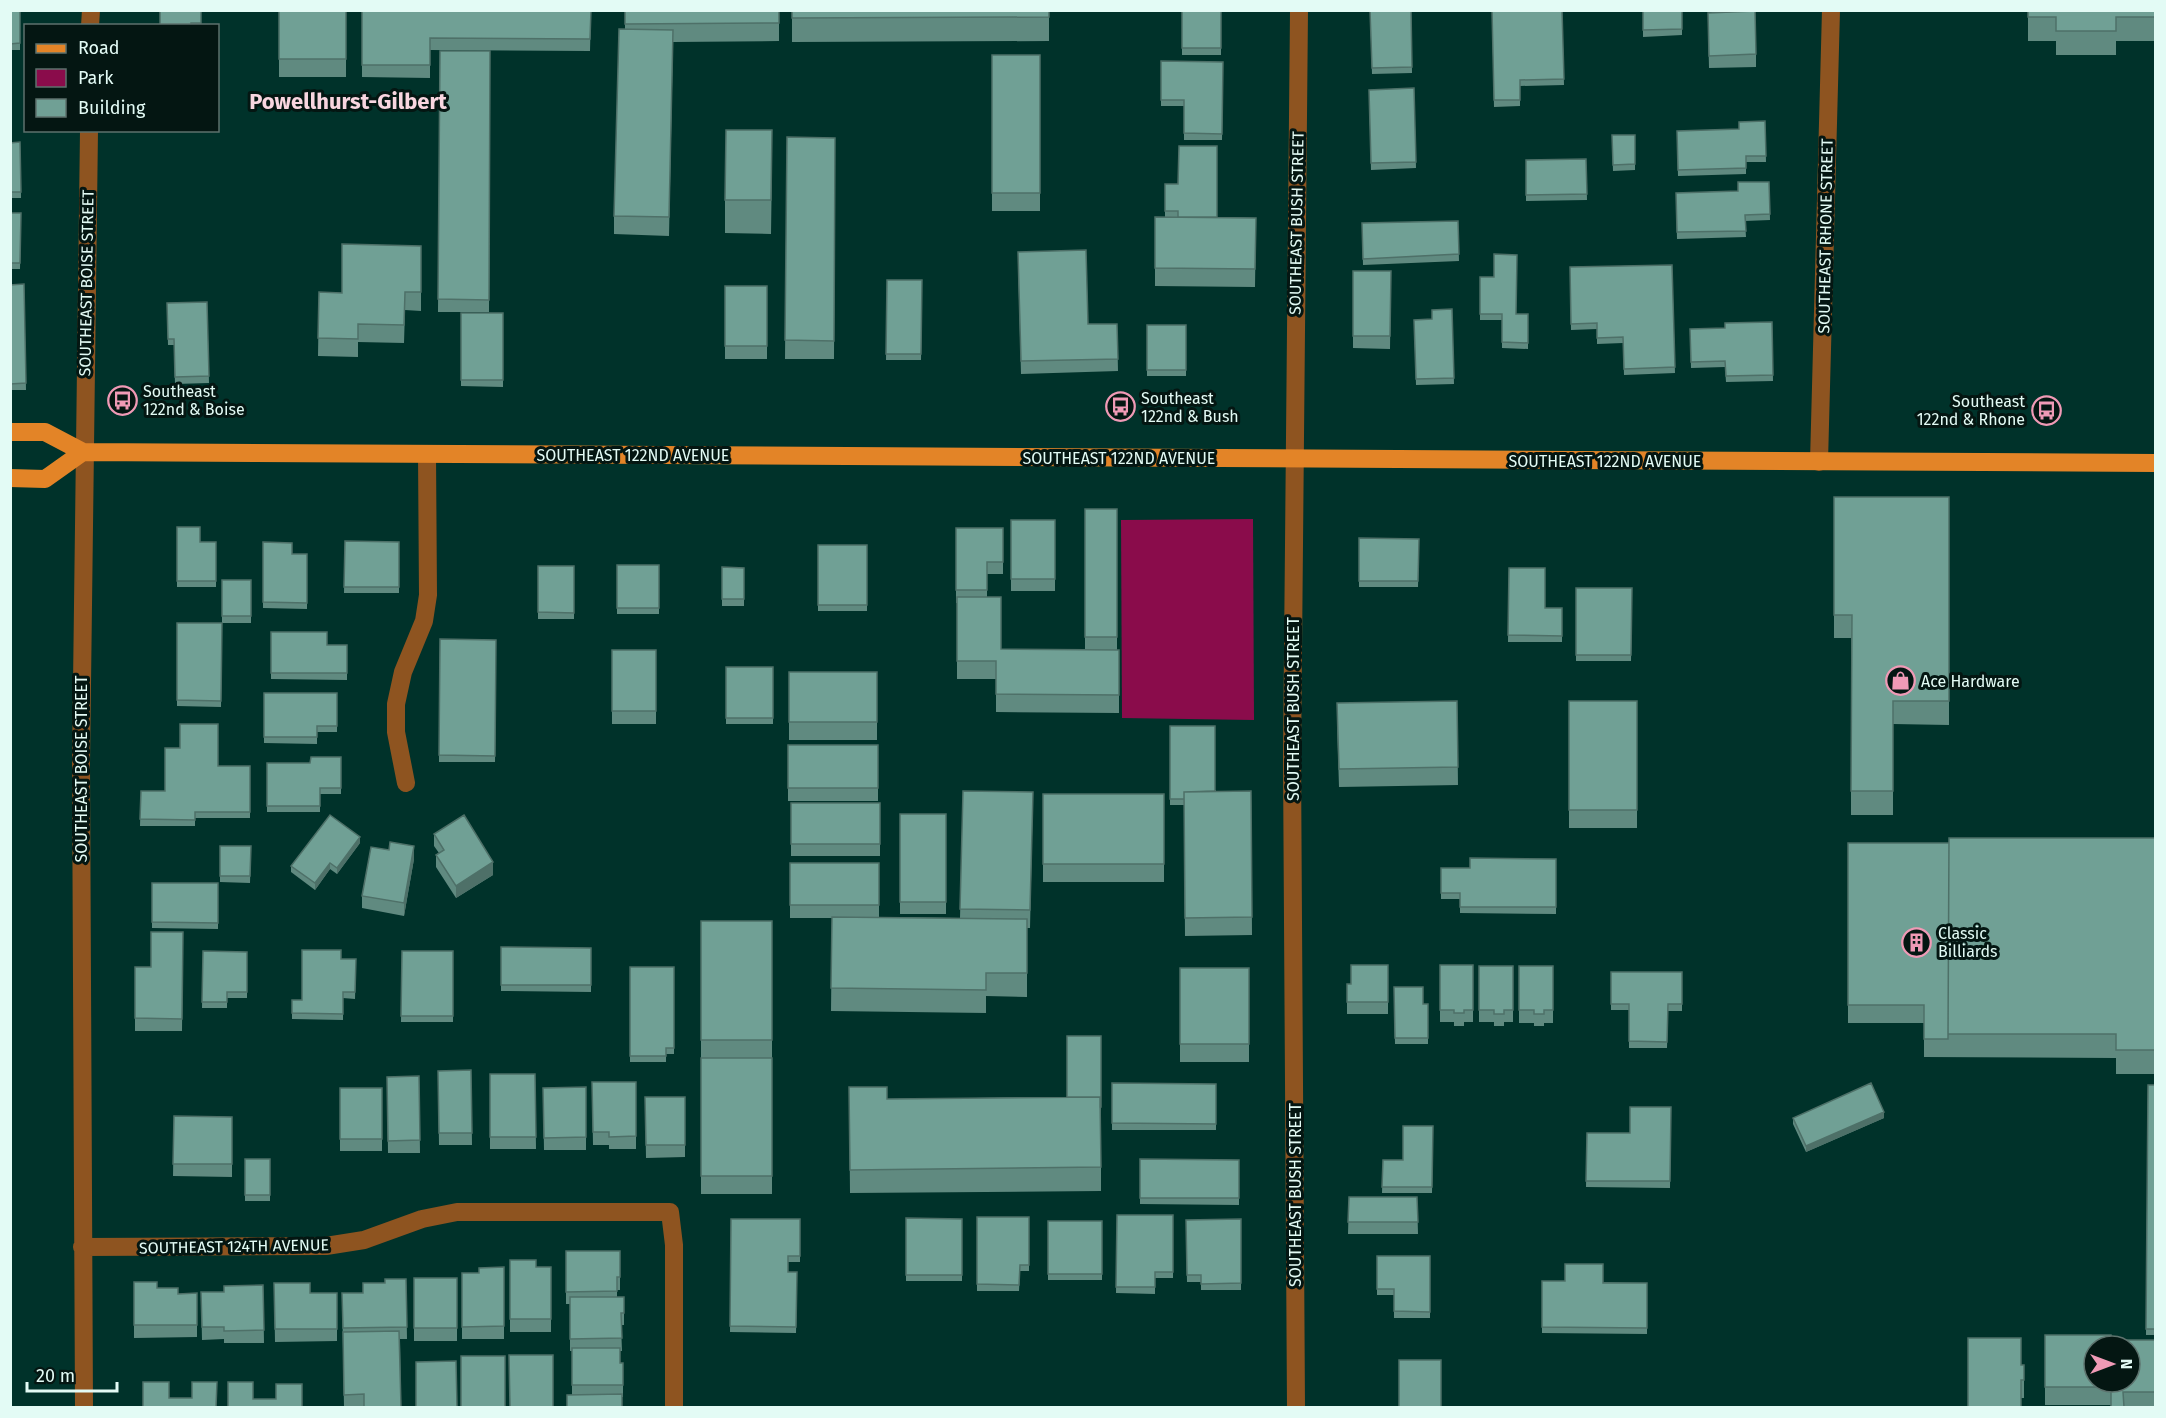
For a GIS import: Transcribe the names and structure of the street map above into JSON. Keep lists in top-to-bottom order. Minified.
{"streets":{"main road":["SOUTHEAST 122ND AVENUE"],"street":["SOUTHEAST BUSH STREET","SOUTHEAST RHONE STREET","SOUTHEAST BOISE STREET","SOUTHEAST 124TH AVENUE"]},"crossings":[["SOUTHEAST BUSH STREET","SOUTHEAST 122ND AVENUE"],["SOUTHEAST RHONE STREET","SOUTHEAST 122ND AVENUE"],["SOUTHEAST BOISE STREET","SOUTHEAST 122ND AVENUE"],["SOUTHEAST BOISE STREET","SOUTHEAST 124TH AVENUE"]],"districts":["Powellhurst-Gilbert"],"places":{"bus stop":["Southeast 122nd & Boise","Southeast 122nd & Bush","Southeast 122nd & Rhone"],"shop":["Ace Hardware"],"building":["Classic Billiards"]},"legend":["Road","Park","Building"],"scale_bar":"20 m","north":"right"}
